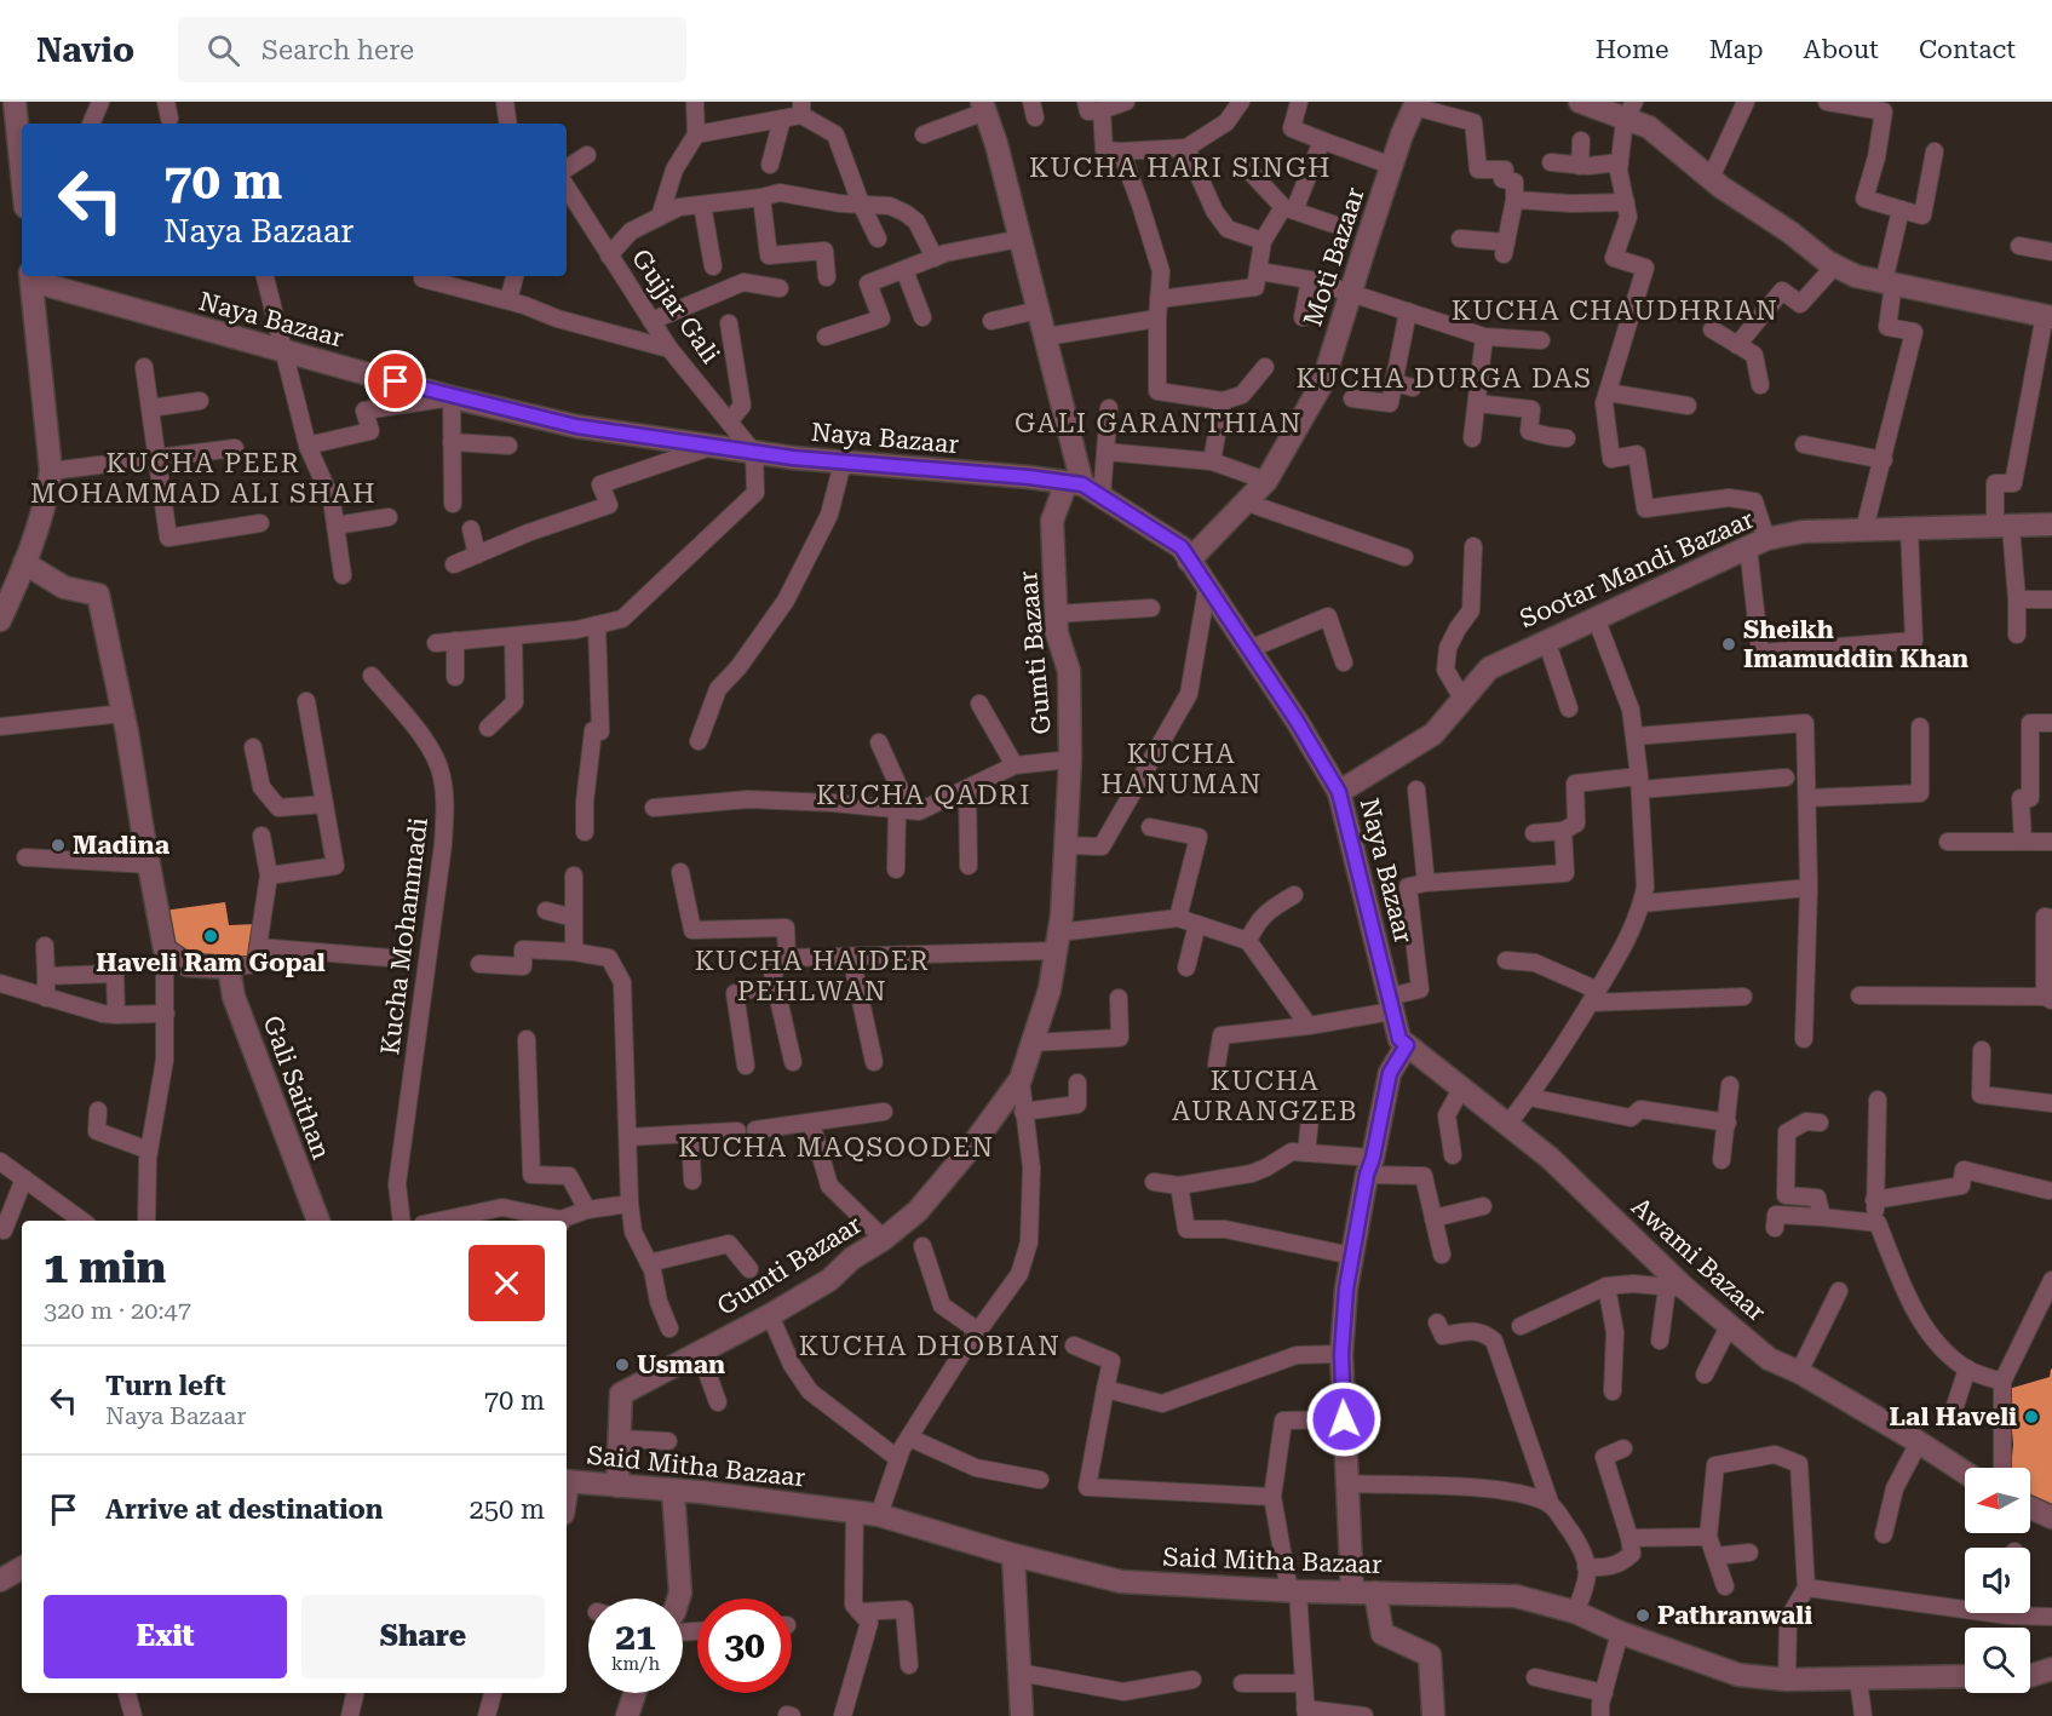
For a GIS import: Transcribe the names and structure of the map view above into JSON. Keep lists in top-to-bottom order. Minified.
{"streets":{"street":["Moti Bazaar","Naya Bazaar","Sootar Mandi Bazaar","Gumti Bazaar","Gali Saithan","Awami Bazaar","Said Mitha Bazaar"],"lane":["Gujjar Gali","Kucha Mohammadi"]},"crossings":[["Moti Bazaar","Naya Bazaar"],["Gujjar Gali","Naya Bazaar"],["Naya Bazaar","Sootar Mandi Bazaar"],["Naya Bazaar","Gumti Bazaar"],["Naya Bazaar","Awami Bazaar"],["Gumti Bazaar","Said Mitha Bazaar"]],"districts":["KUCHA HARI SINGH","KUCHA CHAUDHRIAN","KUCHA DURGA DAS","GALI GARANTHIAN","KUCHA PEER MOHAMMAD ALI SHAH","KUCHA HANUMAN","KUCHA QADRI","KUCHA HAIDER PEHLWAN","KUCHA AURANGZEB","KUCHA MAQSOODEN","KUCHA DHOBIAN"],"places":["Sheikh Imamuddin Khan","Madina","Haveli Ram Gopal","Usman","Lal Haveli","Pathranwali"],"north":"left","page":{"header":"Navio","search":"Search here","nav":["Home","Map","About","Contact"],"turn":["70 m","Naya Bazaar"],"heading":["1 min","320 m · 20:47"],"list":[{"name":"Turn left","note":"Naya Bazaar","value":"70 m"},{"name":"Arrive at destination","value":"250 m"}],"buttons":["Exit","Share"],"speed":"21 km/h","limit":"30"}}
